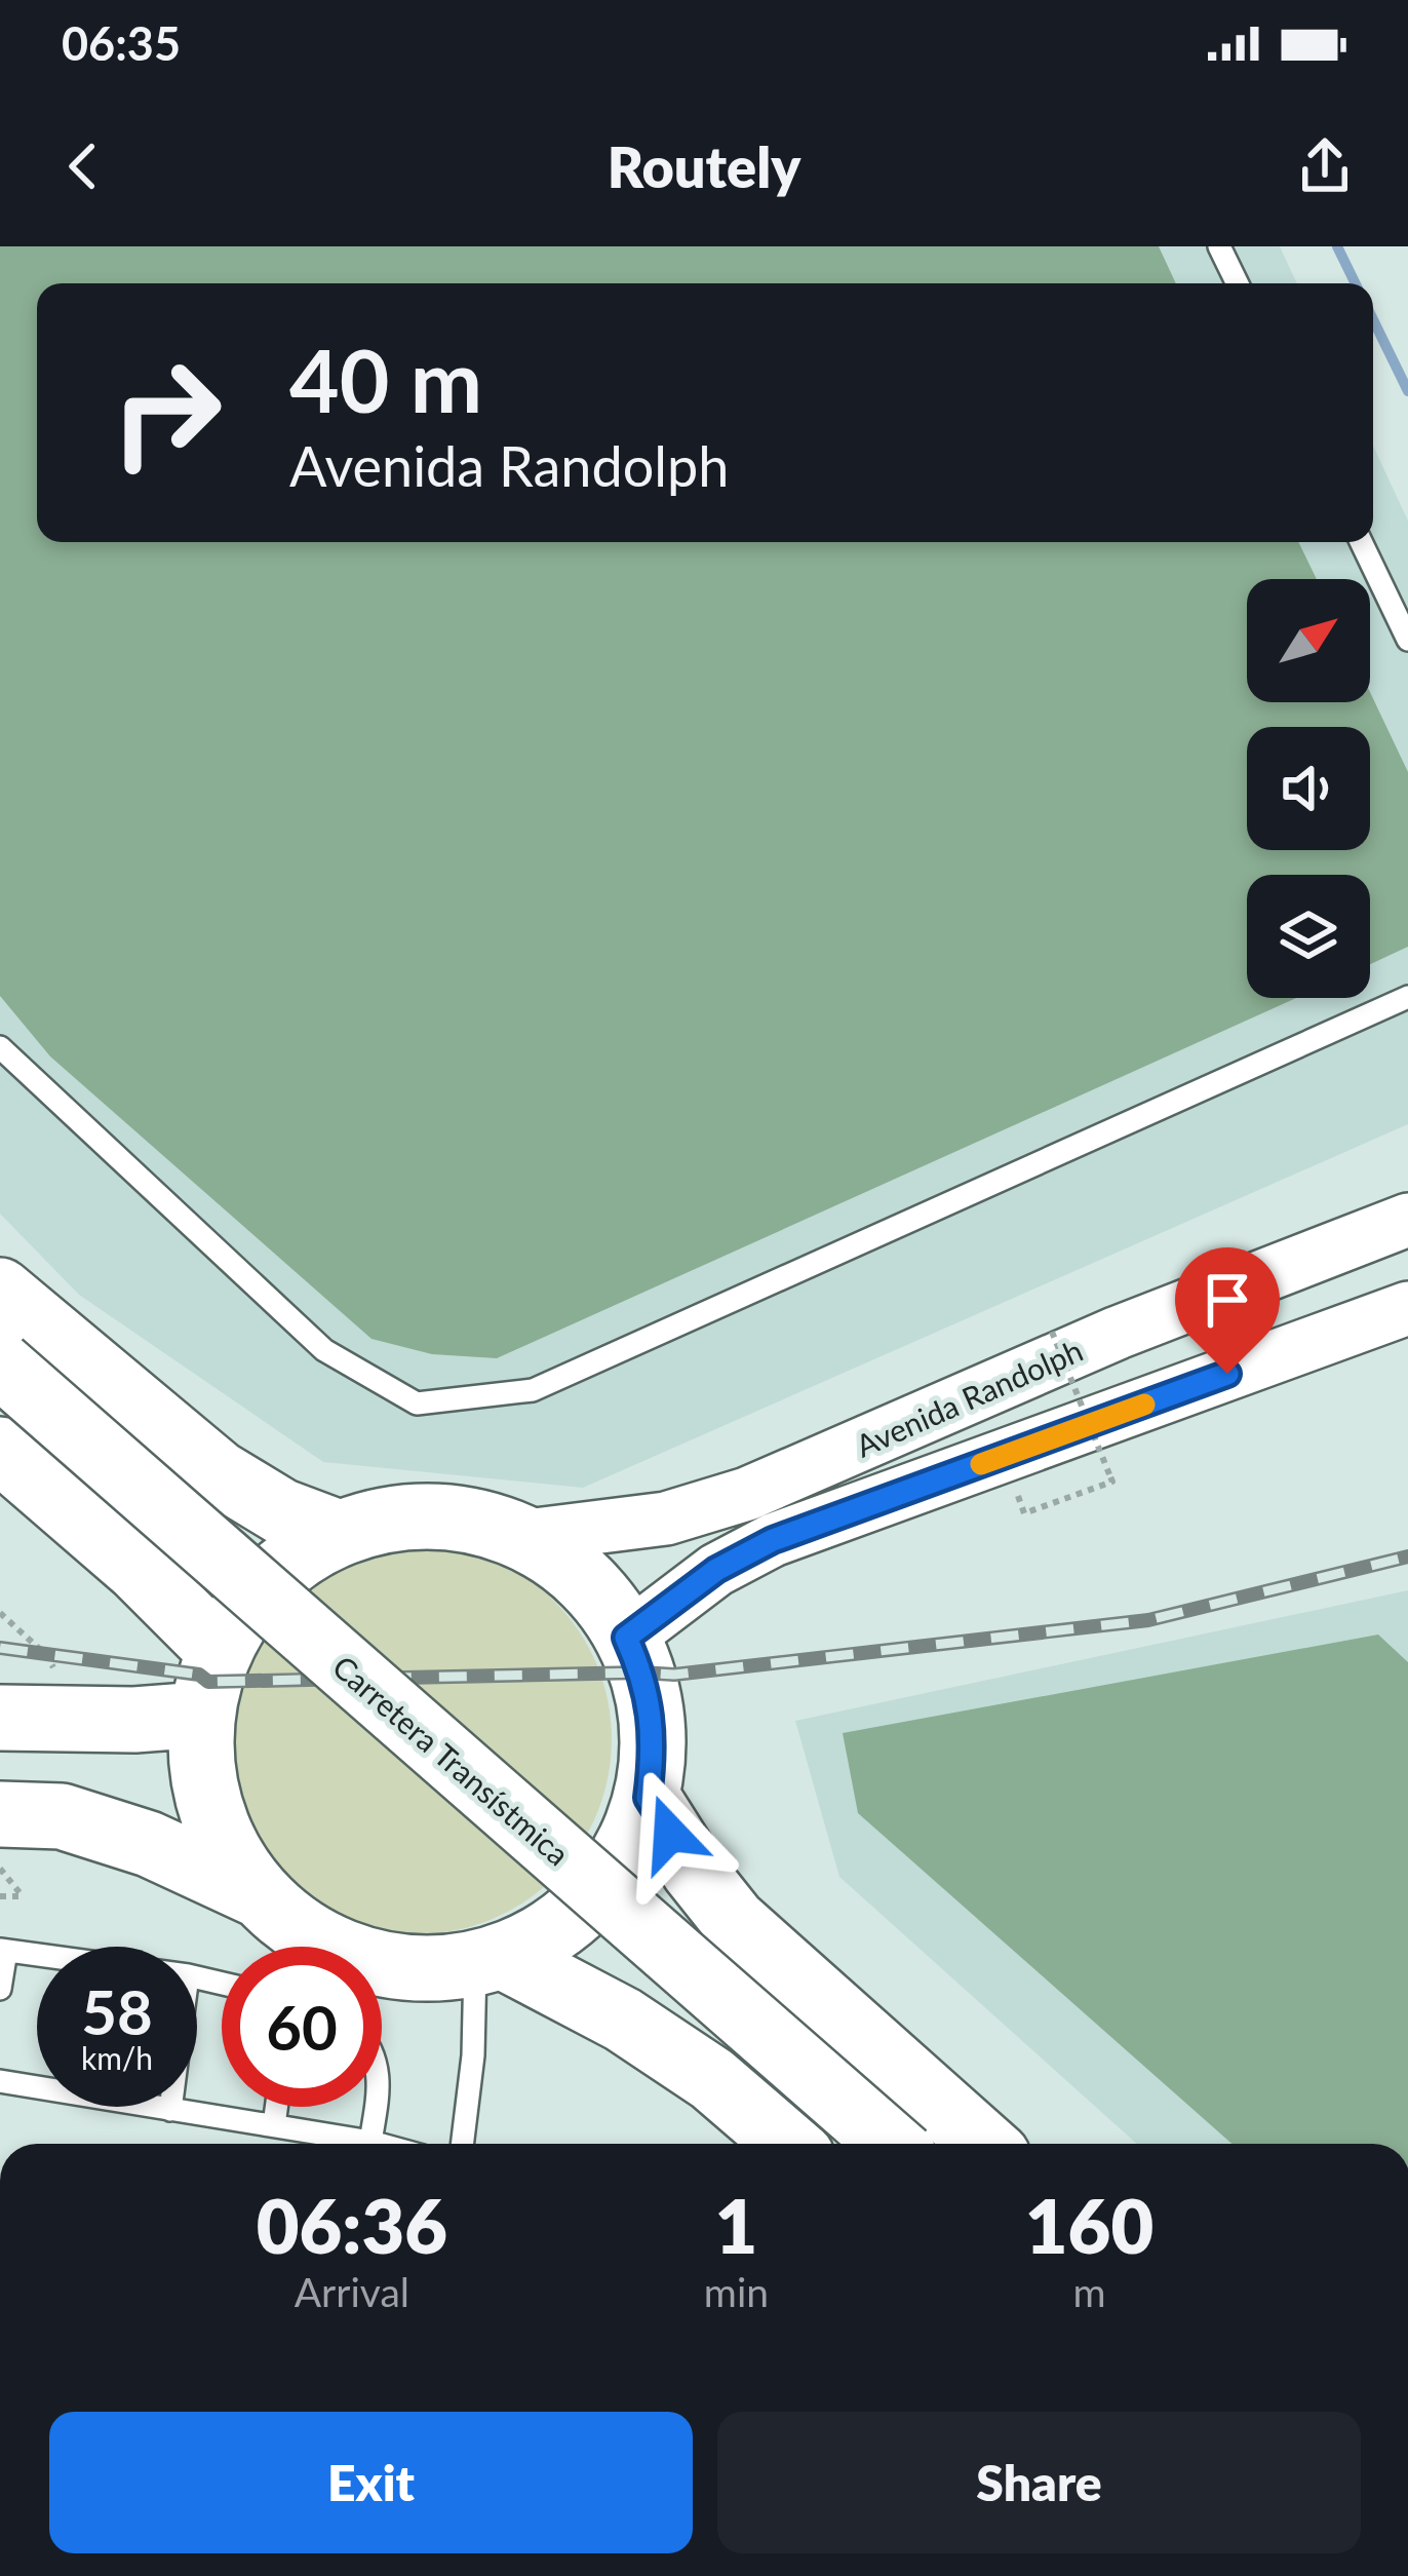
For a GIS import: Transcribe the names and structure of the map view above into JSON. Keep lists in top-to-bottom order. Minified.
{"streets":{"main road":["Carretera Transístmica"],"street":["Avenida Randolph"]},"north":"top right","page":{"status":"06:35","header":"Routely","turn":["40 m","Avenida Randolph"],"speed":"58 km/h","limit":"60","eta":["06:36","Arrival","1","min","160","m"],"buttons":["Exit","Share"]}}
